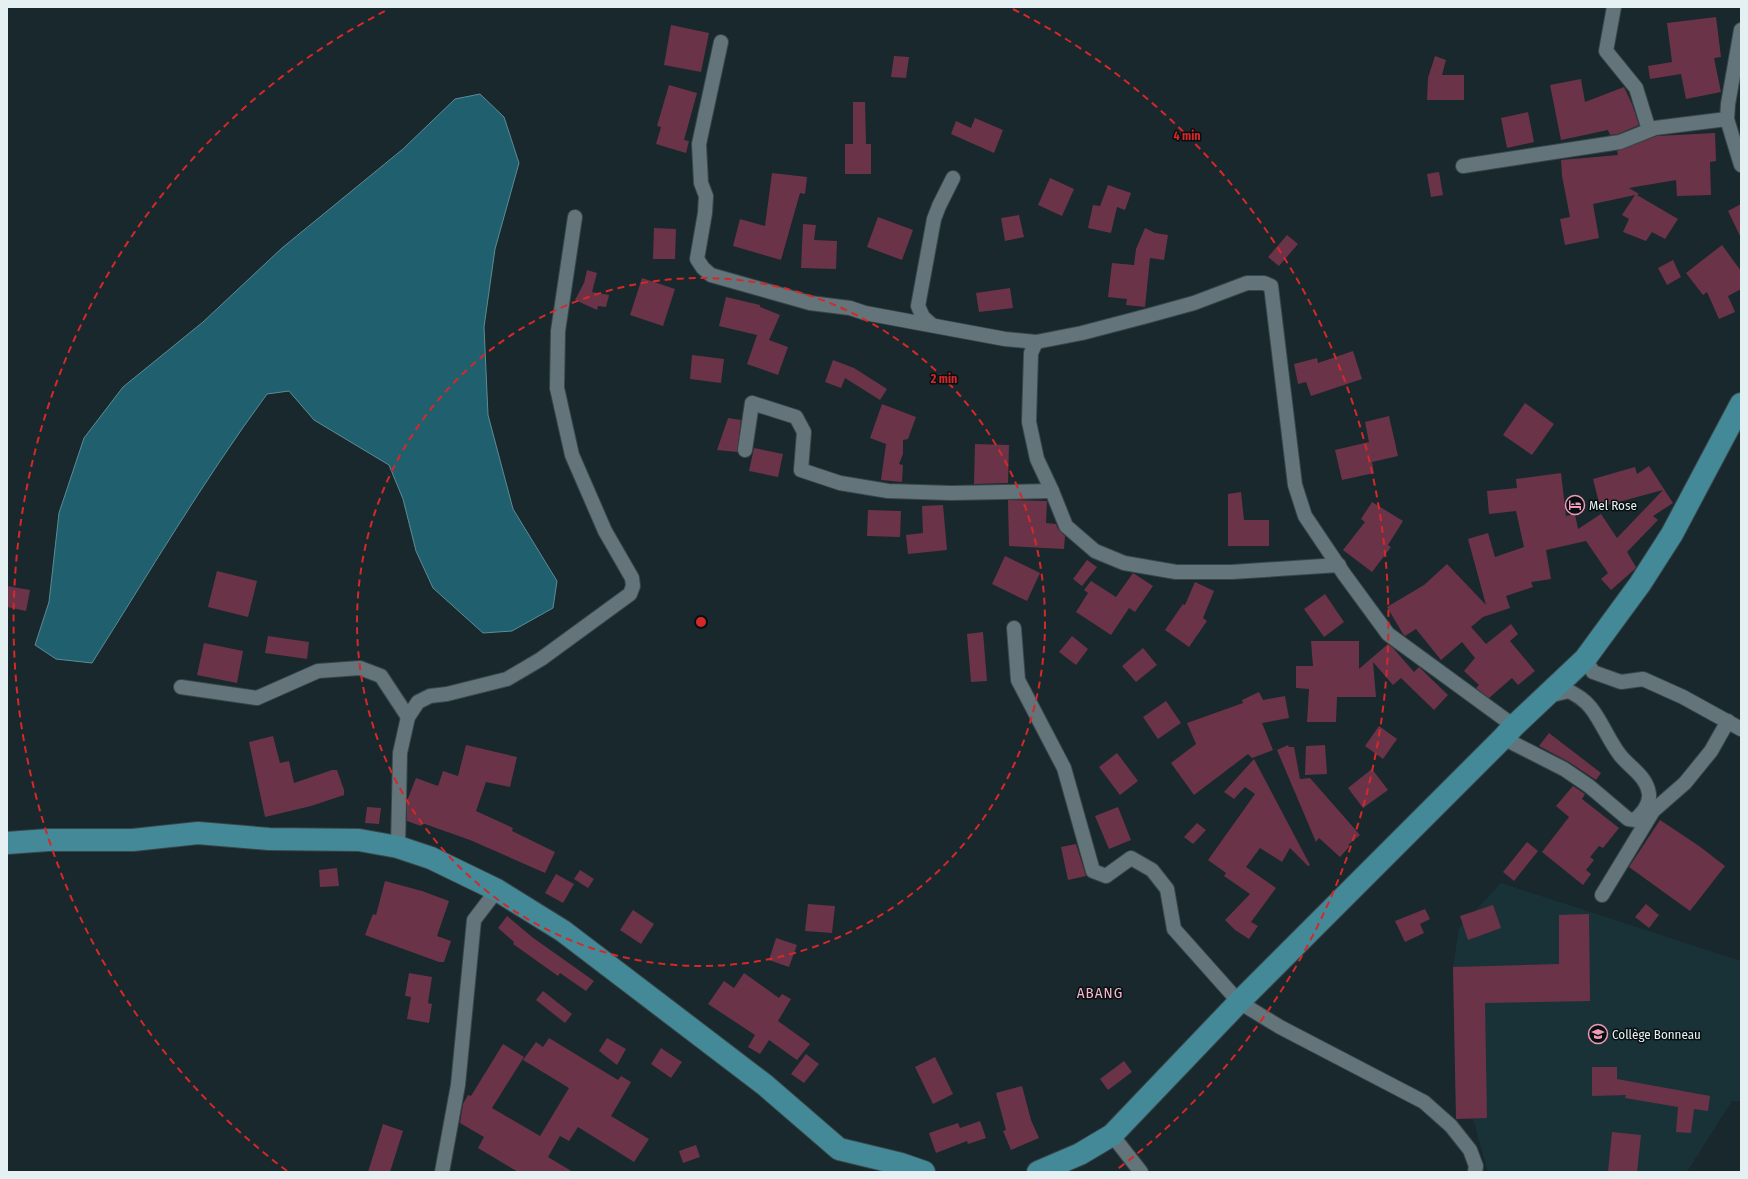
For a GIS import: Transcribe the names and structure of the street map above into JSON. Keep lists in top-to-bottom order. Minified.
{"districts":["ABANG"],"places":{"hotel":["Mel Rose"],"school or university":["Collège Bonneau"]},"rings":["4 min","2 min"]}
